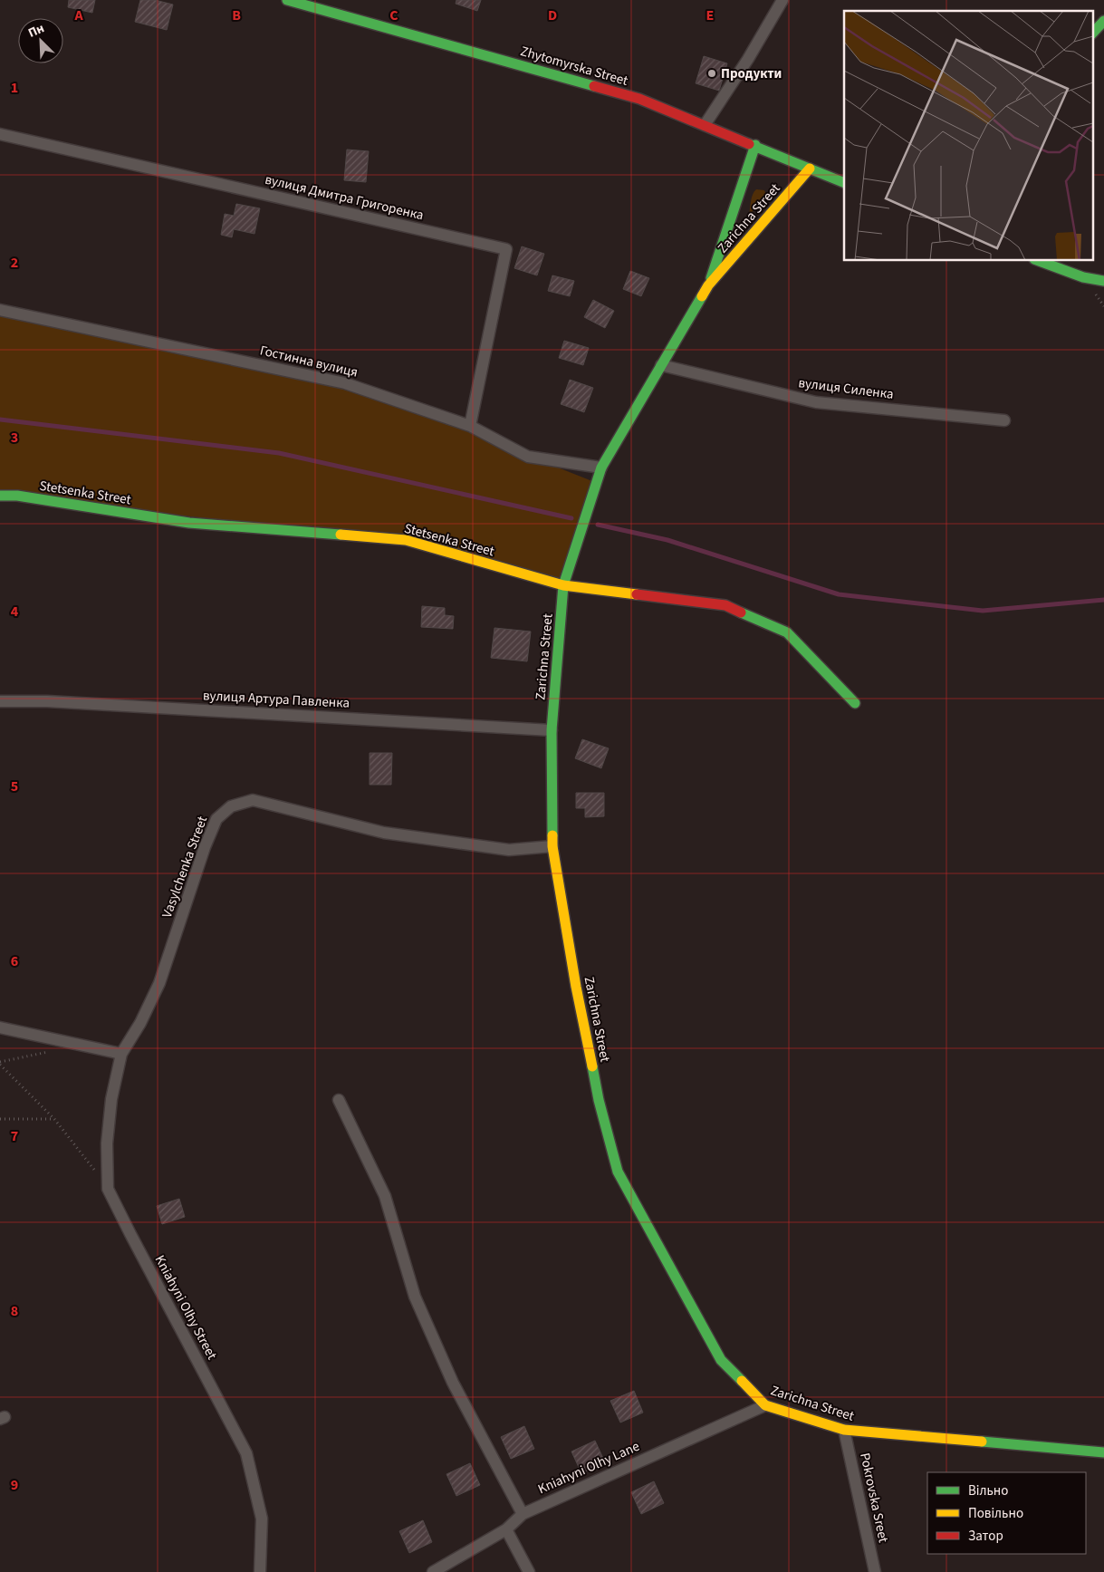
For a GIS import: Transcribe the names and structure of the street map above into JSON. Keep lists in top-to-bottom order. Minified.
{"streets":{"street":["Zhytomyrska Street","вулиця Дмитра Григоренка","Zarichna Street","Гостинна вулиця","вулиця Силенка","Stetsenka Street","вулиця Артура Павленка","Vasylchenka Street","Kniahyni Olhy Street","Kniahyni Olhy Lane","Pokrovska Sreet"]},"crossings":[["Zhytomyrska Street","Zarichna Street"],["вулиця Дмитра Григоренка","Гостинна вулиця"],["Zarichna Street","Гостинна вулиця"],["Zarichna Street","вулиця Силенка"],["Zarichna Street","Stetsenka Street"],["Zarichna Street","вулиця Артура Павленка"],["Zarichna Street","Vasylchenka Street"],["Zarichna Street","Kniahyni Olhy Lane"],["Zarichna Street","Pokrovska Sreet"],["Vasylchenka Street","Kniahyni Olhy Street"]],"places":["Продукти"],"legend":["Вільно","Повільно","Затор"],"north":"top left","grid":{"columns":["A","B","C","D","E"],"rows":["1","2","3","4","5","6","7","8","9"]}}
